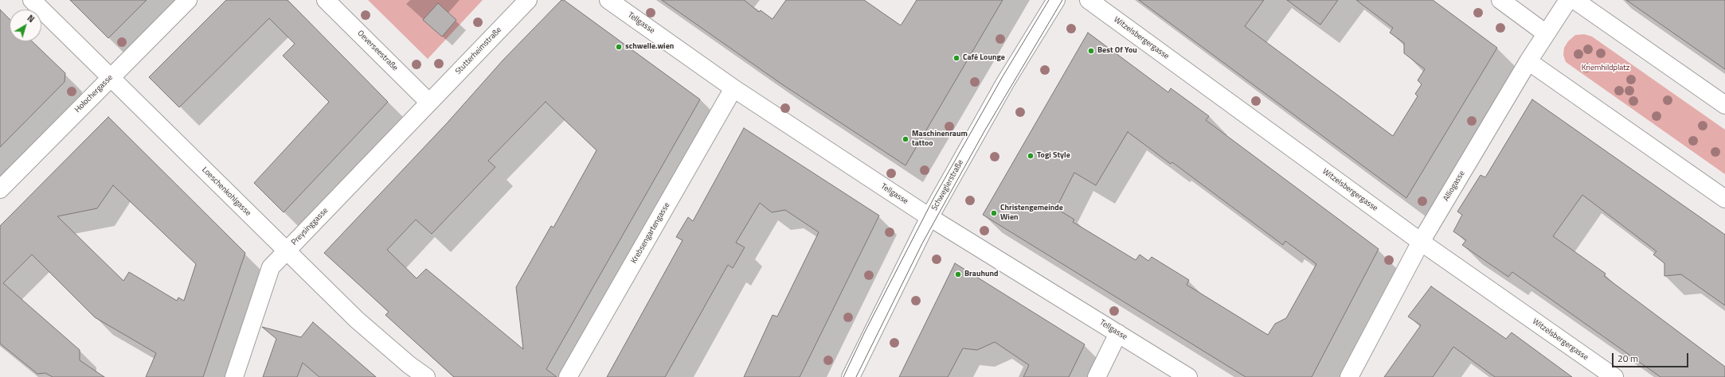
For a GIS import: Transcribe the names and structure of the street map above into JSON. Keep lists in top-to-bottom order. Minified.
{"streets":{"street":["Tellgasse","Witzelsbergergasse","Oeverseestraße","Stutterheimstraße","Holochergasse","Schweglerstraße","Alliogasse","Loeschenkohlgasse","Preysinggasse","Krebsengartengasse"]},"crossings":[["Tellgasse","Schweglerstraße"],["Tellgasse","Krebsengartengasse"],["Witzelsbergergasse","Alliogasse"],["Oeverseestraße","Stutterheimstraße"],["Oeverseestraße","Preysinggasse"],["Stutterheimstraße","Preysinggasse"],["Holochergasse","Loeschenkohlgasse"],["Loeschenkohlgasse","Preysinggasse"]],"parks":["Kriemhildplatz"],"places":["schwelle.wien","Best Of You","Café Lounge","Maschinenraum tattoo","Togi Style","Christengemeinde Wien","Brauhund"],"scale_bar":"20 m","north":"top right"}
